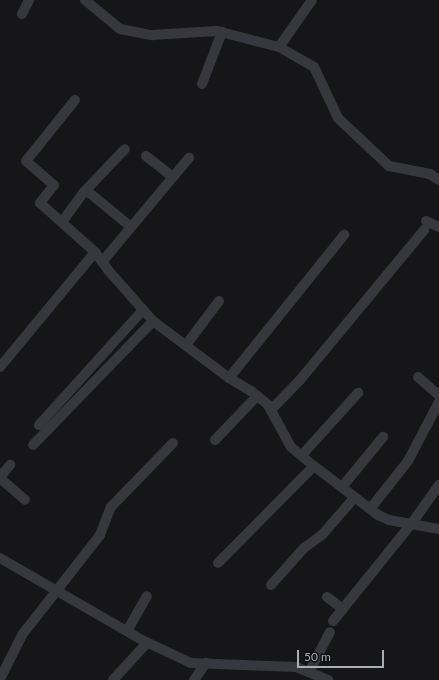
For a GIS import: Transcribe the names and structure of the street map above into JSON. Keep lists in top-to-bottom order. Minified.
{"scale_bar":"50 m"}
